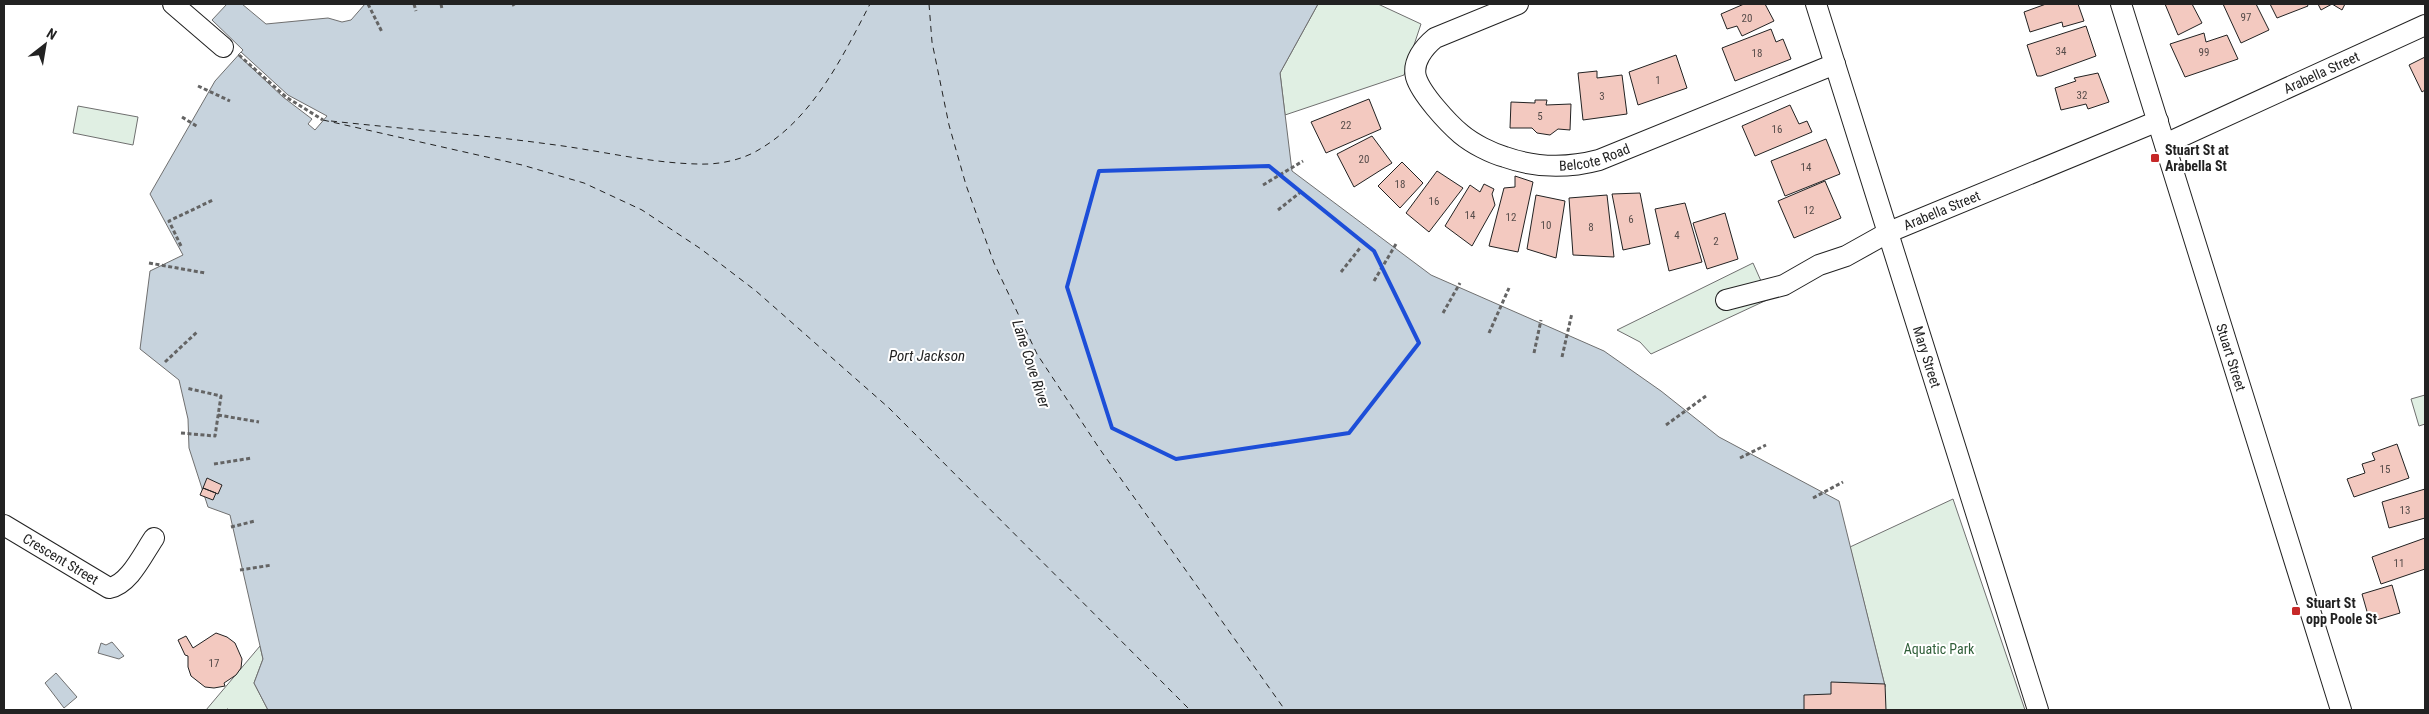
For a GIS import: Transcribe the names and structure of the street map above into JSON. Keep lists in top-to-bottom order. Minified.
{"streets":{"street":["Arabella Street","Belcote Road","Mary Street","Stuart Street","Crescent Street"]},"crossings":[["Arabella Street","Mary Street"],["Arabella Street","Stuart Street"],["Belcote Road","Mary Street"]],"water":["Port Jackson","Lane Cove River"],"parks":["Aquatic Park"],"places":{"transit":["Stuart St at Arabella St","Stuart St opp Poole St"]},"house_numbers":["97","20","34","99","18","1","32","3","5","22","16","20","14","18","16","12","14","12","6","10","8","4","2","15","13","11","17"],"north":"top right"}
